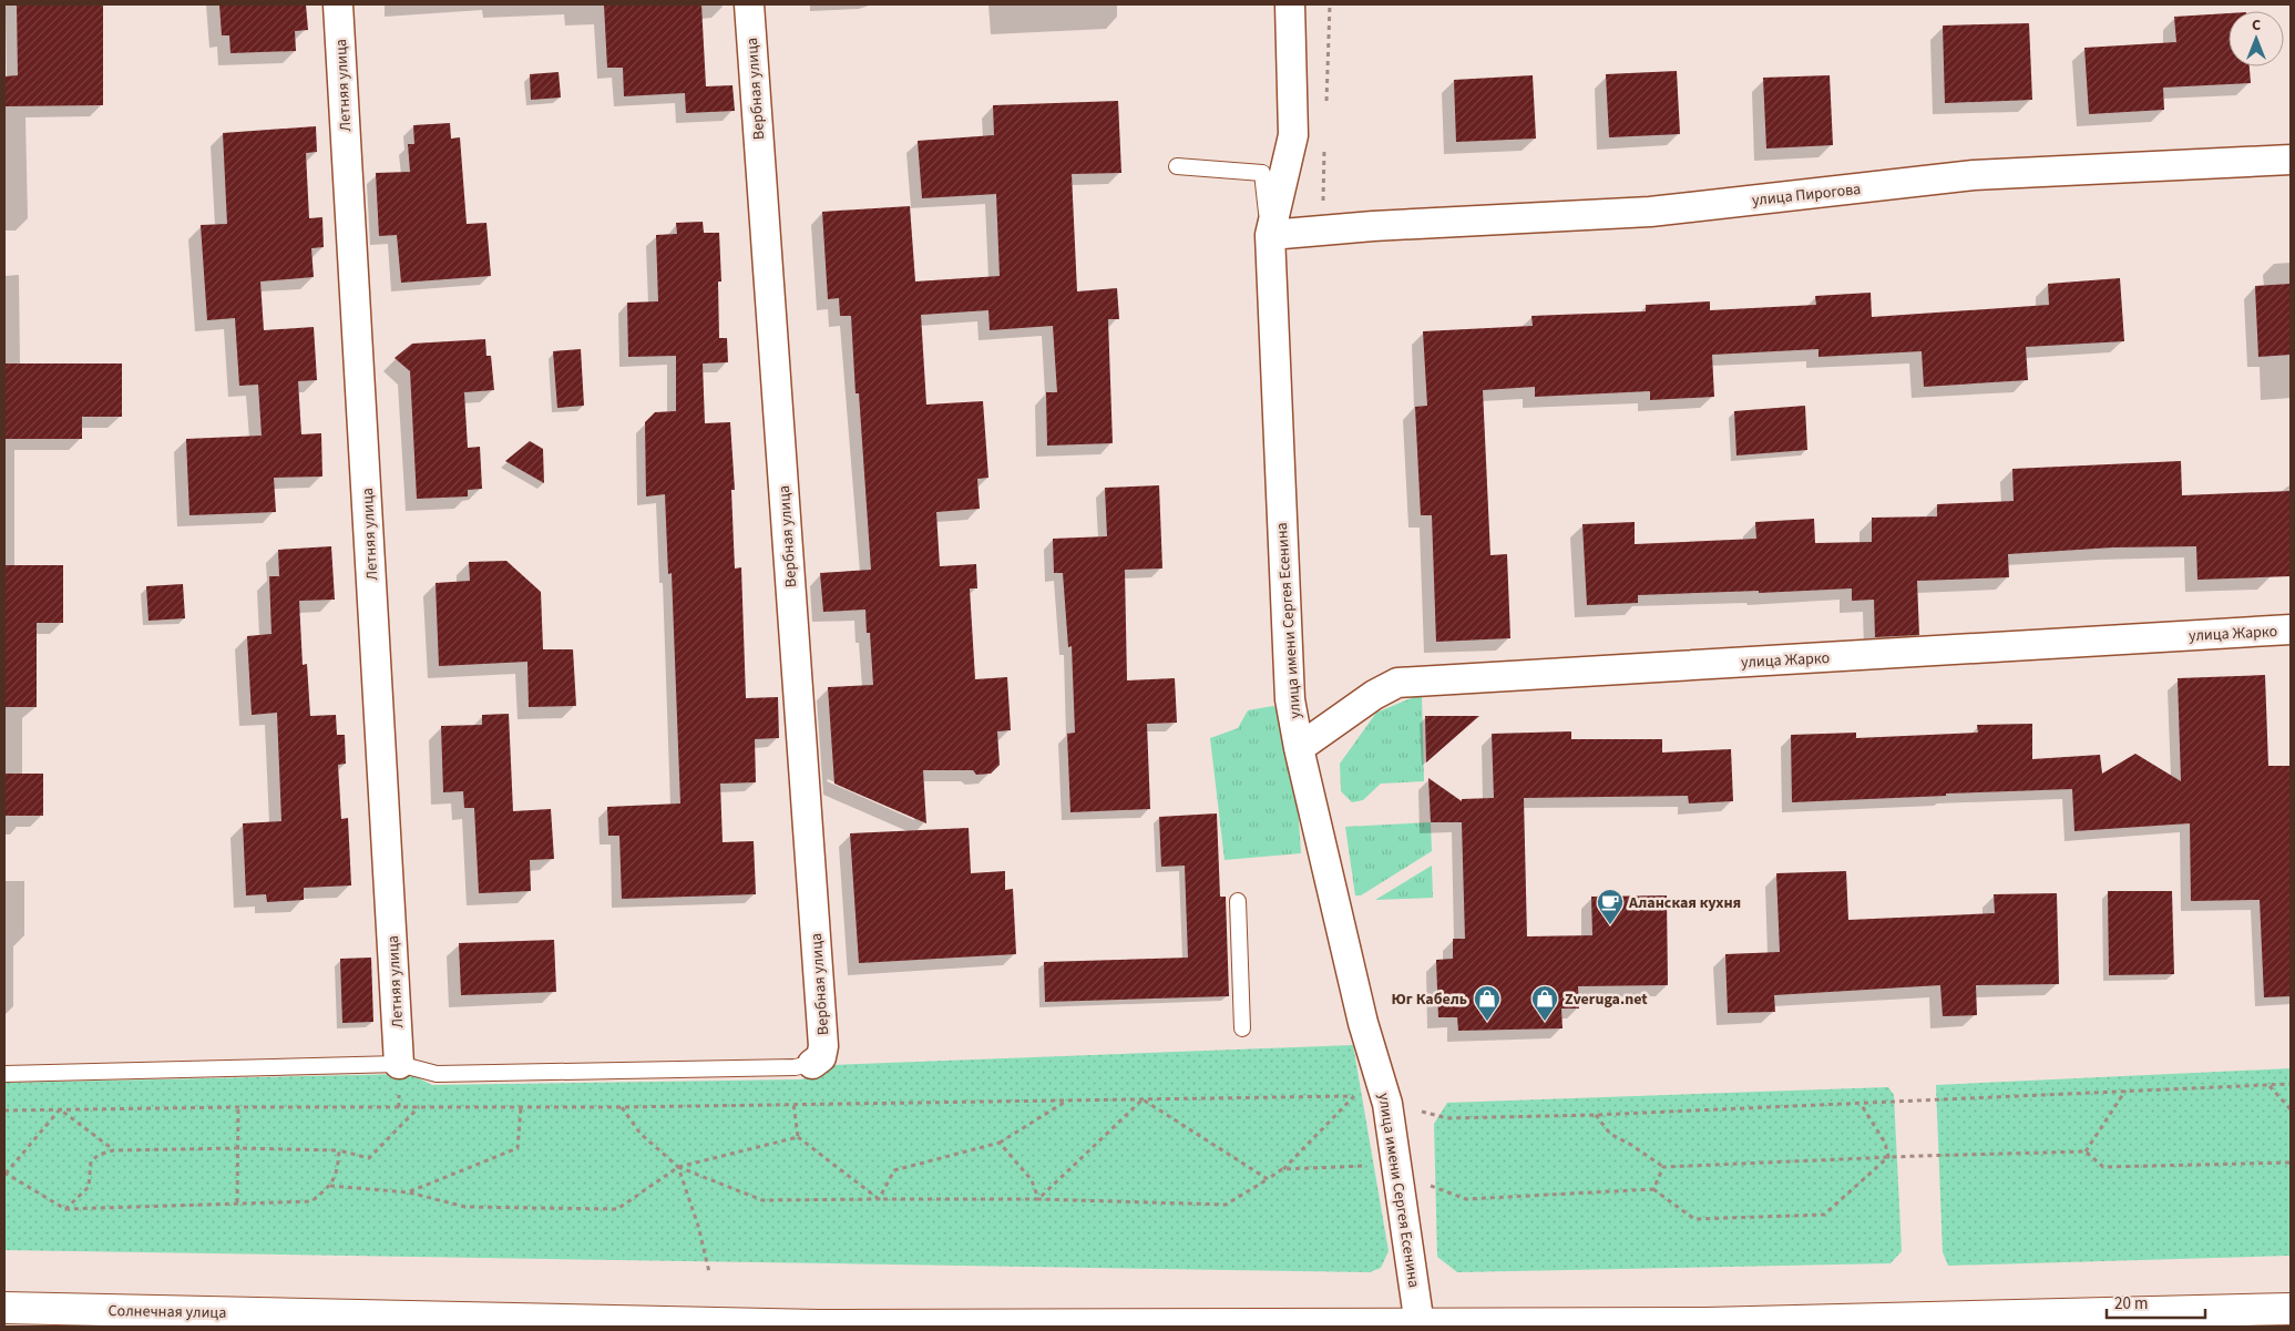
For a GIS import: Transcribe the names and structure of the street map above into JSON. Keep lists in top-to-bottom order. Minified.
{"streets":{"main road":["Солнечная улица"],"street":["Летняя улица","Вербная улица","улица Пирогова","улица имени Сергея Есенина","улица Жарко"]},"crossings":[["улица Пирогова","улица имени Сергея Есенина"],["улица имени Сергея Есенина","улица Жарко"],["улица имени Сергея Есенина","Солнечная улица"]],"places":{"cafe":["Аланская кухня"],"shop":["Юг Кабель","Zveruga.net"]},"scale_bar":"20 m","north":"top"}
